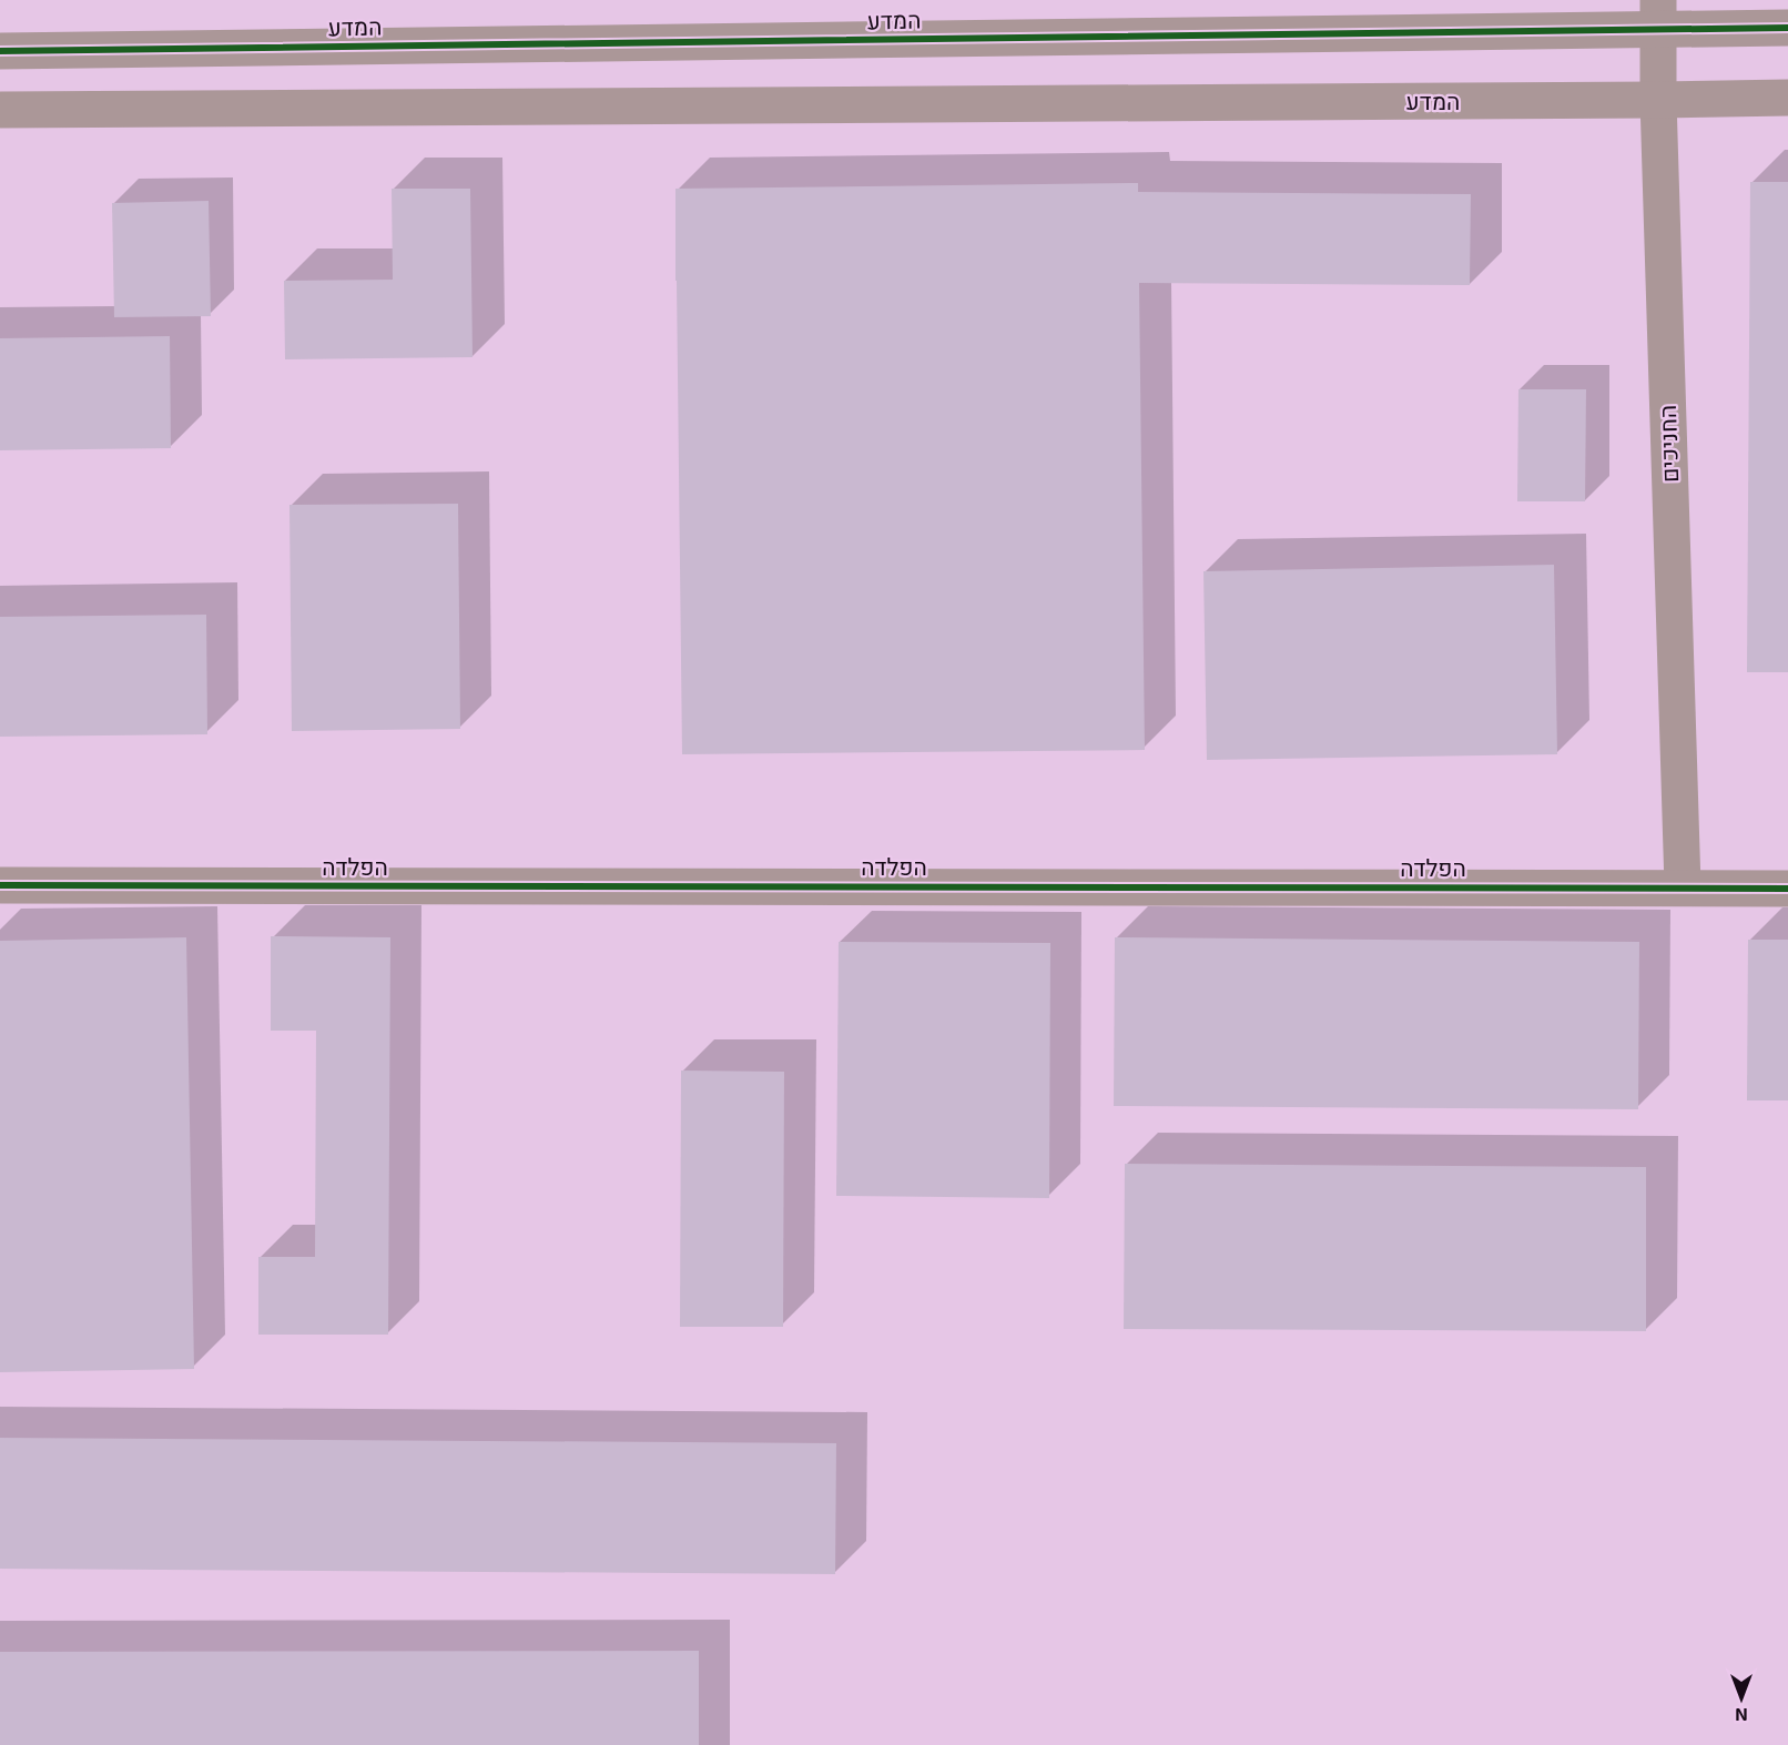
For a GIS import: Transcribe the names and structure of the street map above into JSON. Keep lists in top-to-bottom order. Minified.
{"streets":{"street":["המדע","החניכים","הפלדה"]},"crossings":[["המדע","החניכים"],["החניכים","הפלדה"]],"north":"bottom"}
